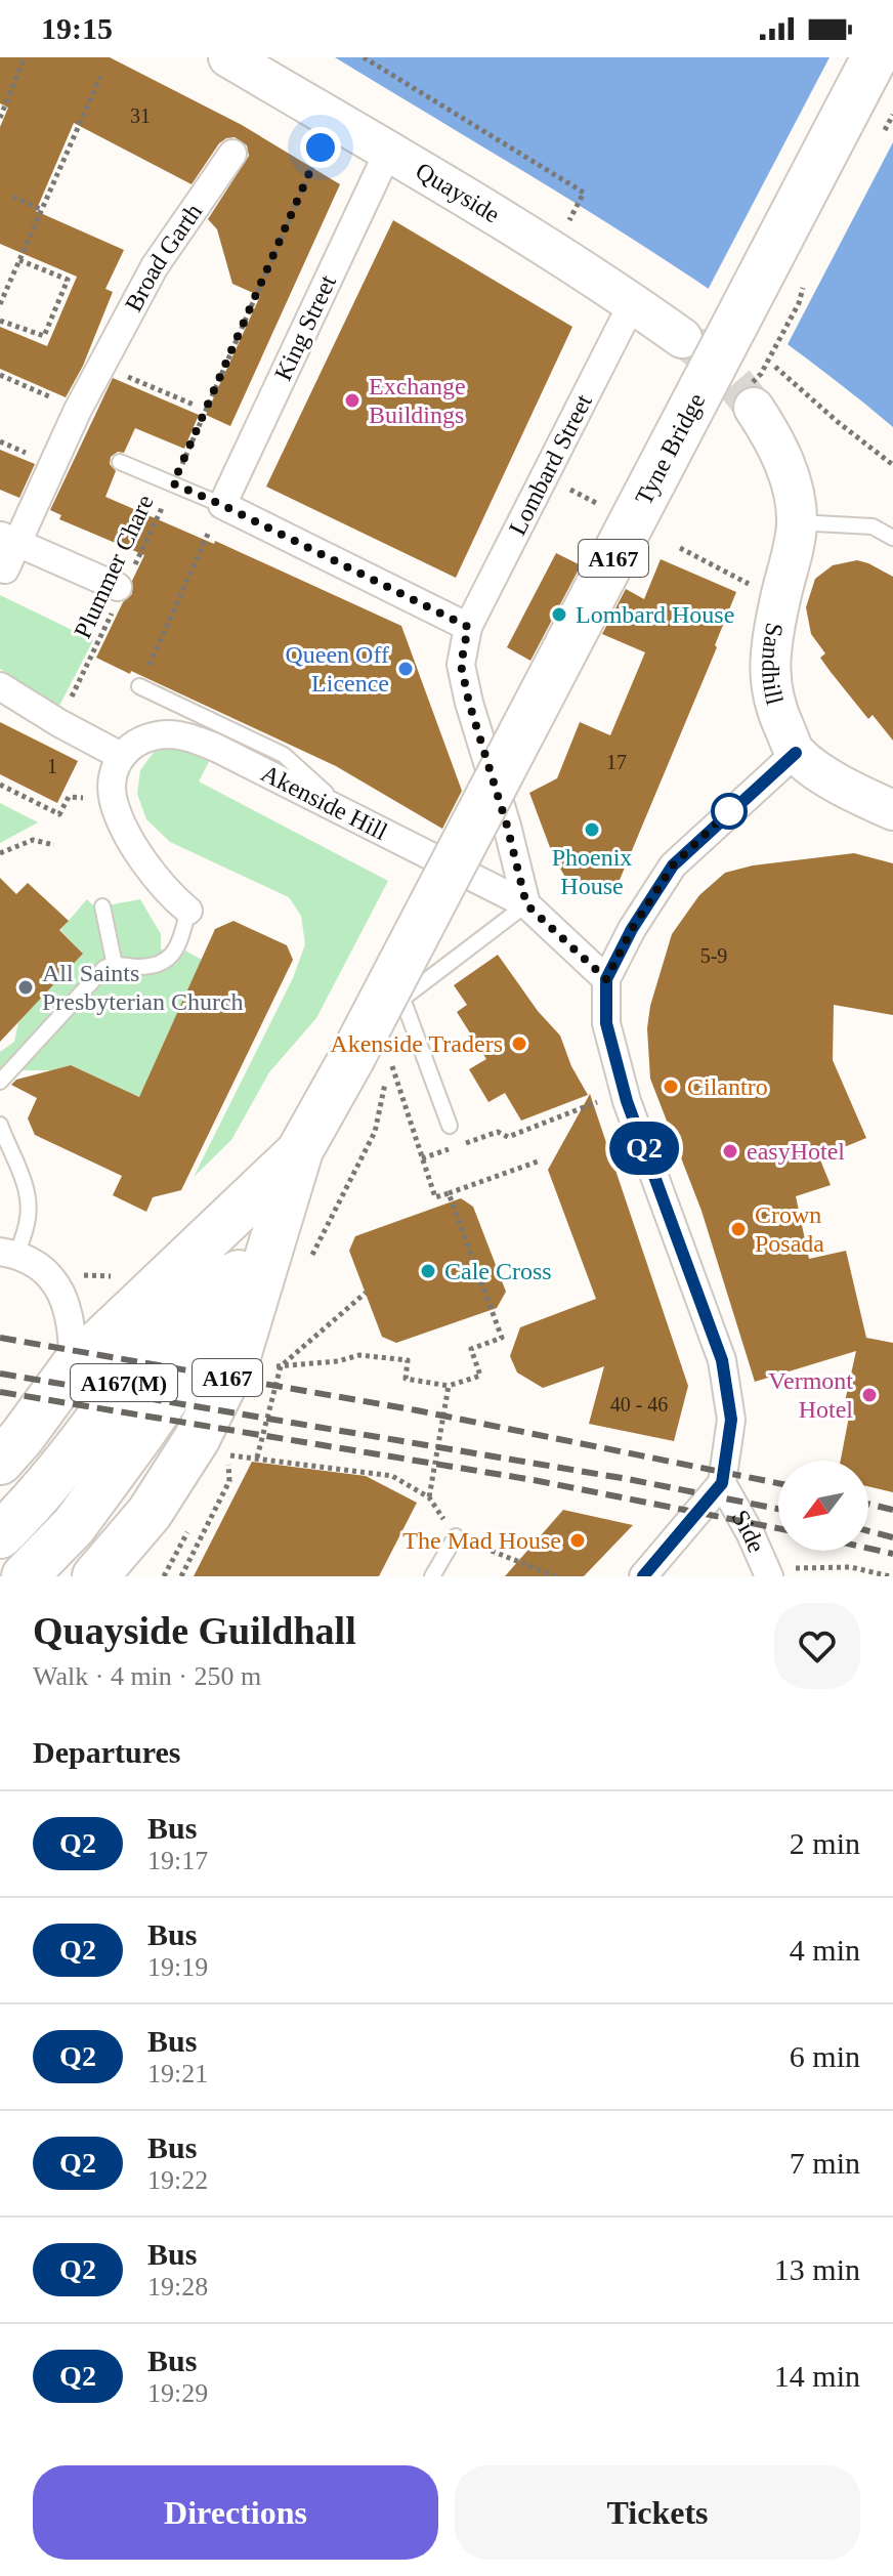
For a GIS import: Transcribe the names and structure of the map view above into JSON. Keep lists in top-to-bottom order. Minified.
{"streets":{"highway":["Tyne Bridge","A167","A167(M)"],"main road":["Quayside","Sandhill"],"street":["Broad Garth","King Street","Lombard Street","Akenside Hill","Side"],"path":["Plummer Chare"]},"crossings":[["Quayside","King Street"],["Quayside","Lombard Street"],["Quayside","Plummer Chare"],["Tyne Bridge","A167"],["Lombard Street","Akenside Hill"],["A167","A167(M)"]],"places":["Exchange Buildings","Lombard House","Queen Off Licence","Phoenix House","All Saints Presbyterian Church","Akenside Traders","Cilantro","easyHotel","Crown Posada","Cale Cross","Vermont Hotel","The Mad House"],"lines":["bus line Q2"],"house_numbers":["31","17","1","5-9","40 - 46"],"north":"bottom left","page":{"status":"19:15","on_map":"Q2","heading":[["Quayside Guildhall","Walk · 4 min · 250 m"],"Departures"],"list":[{"mark":"Q2","name":"Bus","note":"19:17","value":"2 min"},{"mark":"Q2","name":"Bus","note":"19:19","value":"4 min"},{"mark":"Q2","name":"Bus","note":"19:21","value":"6 min"},{"mark":"Q2","name":"Bus","note":"19:22","value":"7 min"},{"mark":"Q2","name":"Bus","note":"19:28","value":"13 min"},{"mark":"Q2","name":"Bus","note":"19:29","value":"14 min"}],"buttons":["Directions","Tickets"]}}
